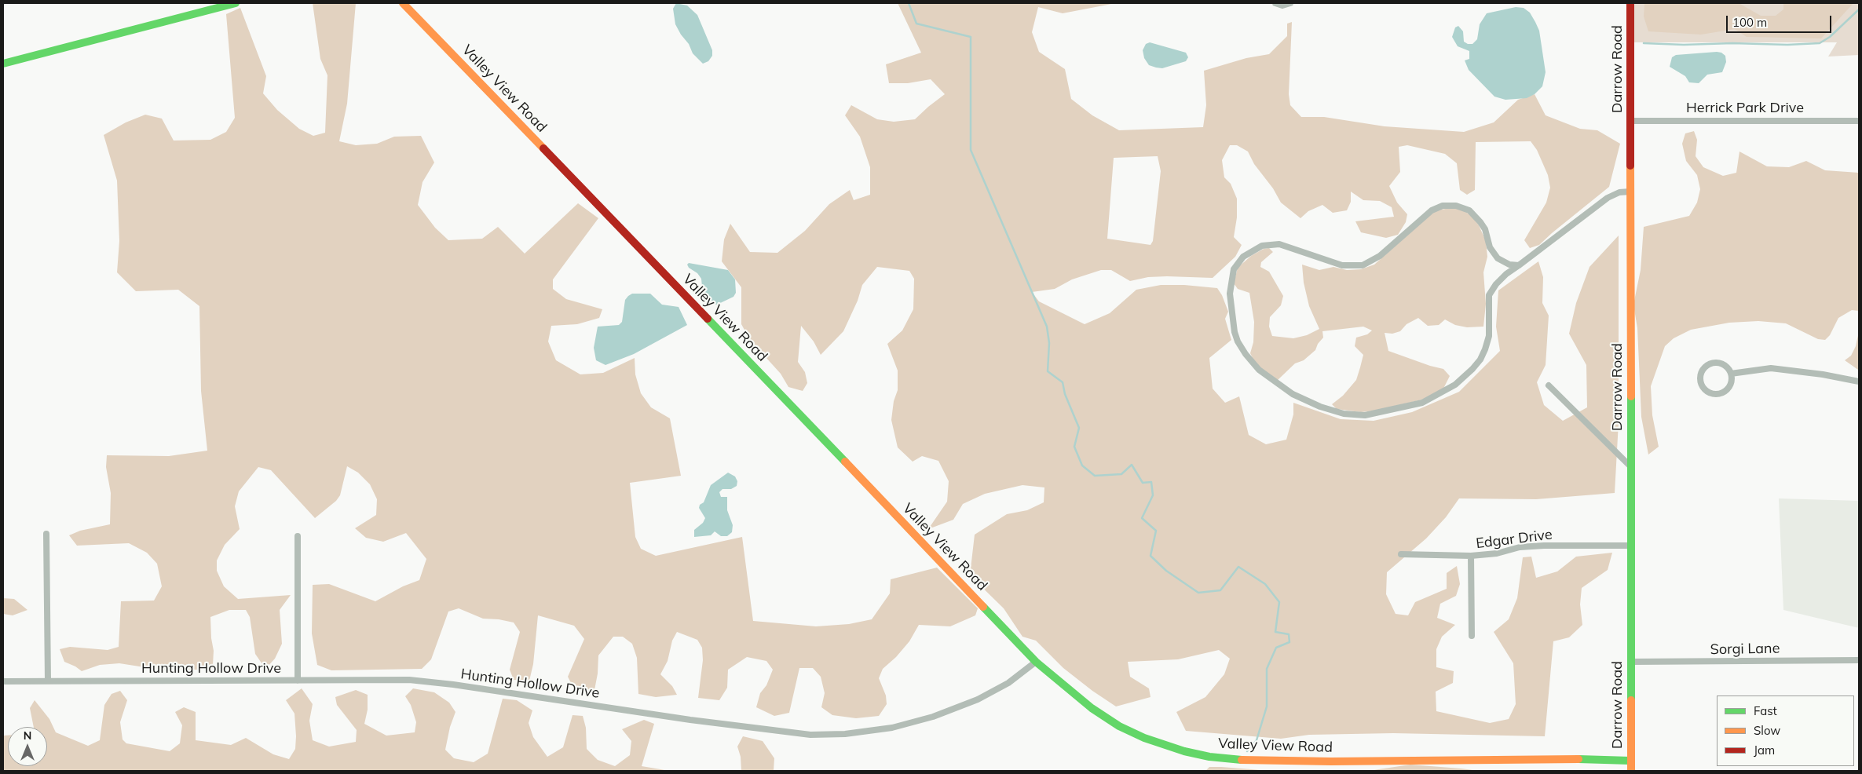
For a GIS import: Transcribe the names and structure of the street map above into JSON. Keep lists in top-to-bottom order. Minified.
{"streets":{"main road":["Darrow Road","Valley View Road"],"street":["Herrick Park Drive","Edgar Drive","Sorgi Lane","Hunting Hollow Drive"]},"crossings":[["Darrow Road","Valley View Road"],["Darrow Road","Herrick Park Drive"],["Darrow Road","Edgar Drive"],["Darrow Road","Sorgi Lane"],["Valley View Road","Hunting Hollow Drive"]],"legend":["Fast","Slow","Jam"],"scale_bar":"100 m","north":"top"}
